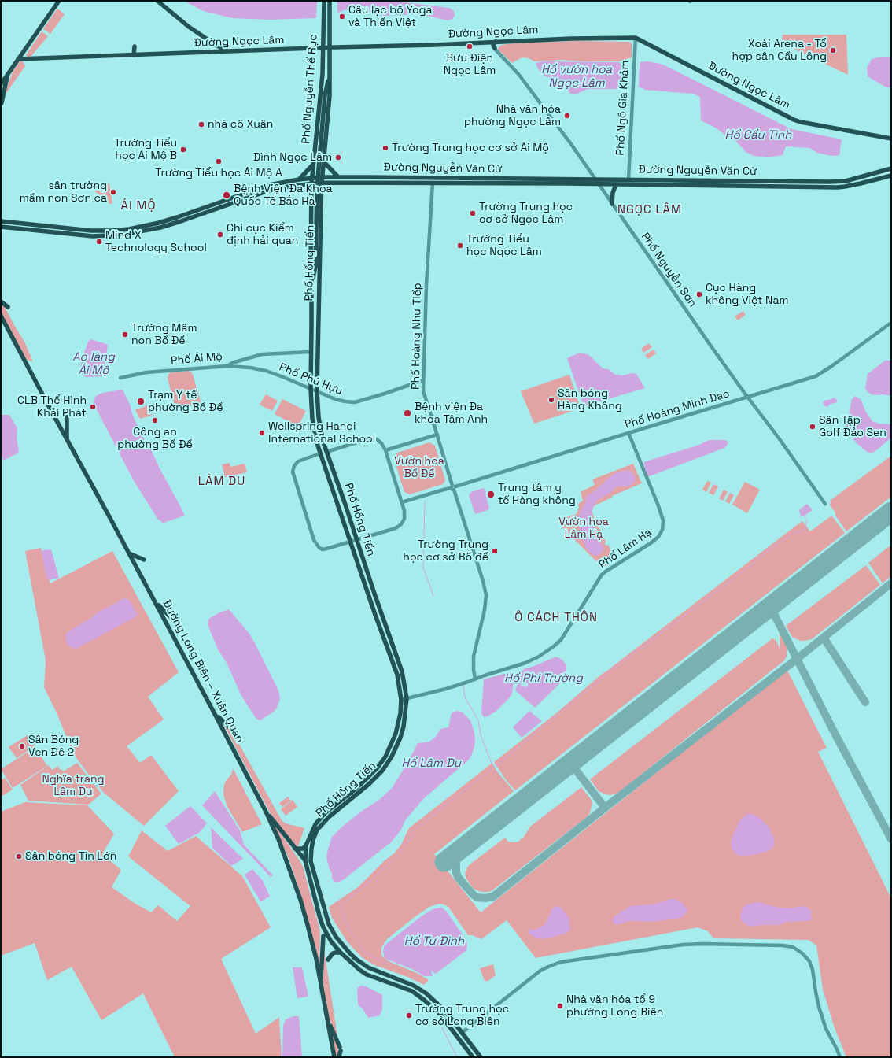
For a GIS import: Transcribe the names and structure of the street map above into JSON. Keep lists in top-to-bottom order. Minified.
{"streets":{"main road":["Đường Ngọc Lâm","Phố Nguyễn Thế Rục","Đường Nguyễn Văn Cừ","Phố Hồng Tiến","Đường Long Biên – Xuân Quan"],"street":["Phố Ngô Gia Khảm","Phố Nguyễn Sơn","Phố Hoàng Như Tiếp","Phố Ái Mộ","Phố Phú Hựu","Phố Hoàng Minh Đạo","Phố Lâm Hạ"]},"crossings":[["Đường Ngọc Lâm","Phố Nguyễn Thế Rục"],["Đường Ngọc Lâm","Phố Ngô Gia Khảm"],["Đường Ngọc Lâm","Phố Nguyễn Sơn"],["Phố Nguyễn Thế Rục","Đường Nguyễn Văn Cừ"],["Phố Nguyễn Thế Rục","Phố Hồng Tiến"],["Phố Ngô Gia Khảm","Đường Nguyễn Văn Cừ"],["Đường Nguyễn Văn Cừ","Phố Hồng Tiến"],["Đường Nguyễn Văn Cừ","Phố Nguyễn Sơn"],["Đường Nguyễn Văn Cừ","Phố Hoàng Như Tiếp"],["Phố Hồng Tiến","Phố Ái Mộ"],["Phố Hồng Tiến","Phố Phú Hựu"],["Phố Hồng Tiến","Phố Lâm Hạ"],["Phố Nguyễn Sơn","Phố Hoàng Minh Đạo"],["Phố Hoàng Như Tiếp","Phố Phú Hựu"],["Phố Hoàng Như Tiếp","Phố Hoàng Minh Đạo"],["Phố Hoàng Như Tiếp","Phố Lâm Hạ"],["Phố Ái Mộ","Phố Phú Hựu"],["Phố Hoàng Minh Đạo","Phố Lâm Hạ"]],"districts":["ÁI MỘ","NGỌC LÂM","LÂM DU","Ô CÁCH THÔN"],"water":["Hồ vườn hoa Ngọc Lâm","Hồ Cầu Tình","Ao làng Ái Mộ","Hồ Phi Trường","Hồ Lâm Du","Hồ Tư Đình"],"parks":["Vườn hoa Bồ Đề","Vườn hoa Lâm Hạ","Nghĩa trang Lâm Du"],"places":["Câu lạc bộ Yoga và Thiền Việt","Bưu Điện Ngọc Lâm","Xoài Arena - Tổ hợp sân Cầu Lông","Nhà văn hóa phường Ngọc Lâm","nhà cô Xuân","Trường Trung học cơ sở Ái Mộ","Trường Tiểu học Ái Mộ B","Đình Ngọc Lâm","Trường Tiểu học Ái Mộ A","sân trường mầm non Sơn ca","Bệnh Viện Đa Khoa Quốc Tế Bắc Hà","Trường Trung học cơ sở Ngọc Lâm","Chi cục Kiểm định hải quan","Mind X Technology School","Trường Tiểu học Ngọc Lâm","Cục Hàng không Việt Nam","Trường Mầm non Bồ Đề","Sân bóng Hàng Không","Trạm Y tế phường Bồ Đề","CLB Thể Hình Khải Phát","Bệnh viện Đa khoa Tâm Anh","Công an phường Bồ Đề","Sân Tập Golf Đảo Sen","Wellspring Hanoi International School","Trung tâm y tế Hàng không","Trường Trung học cơ sở Bồ đề","Sân Bóng Ven Đê 2","Sân bóng Tin Lớn","Nhà văn hóa tổ 9 phường Long Biên","Trường Trung học cơ sở Long Biên"]}
